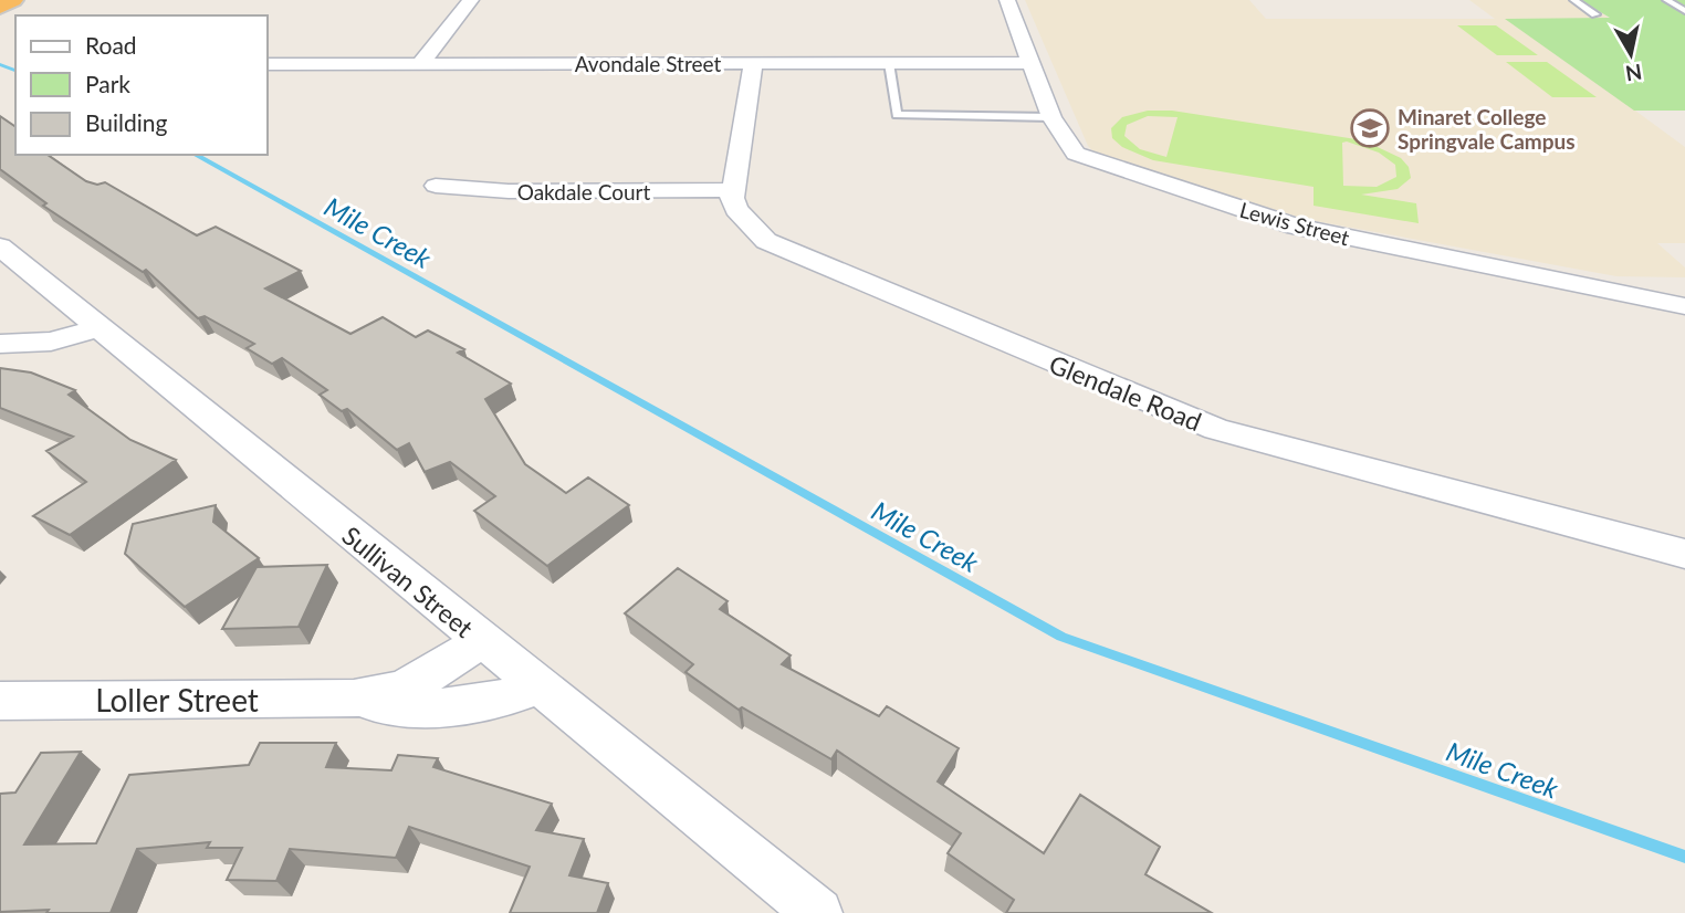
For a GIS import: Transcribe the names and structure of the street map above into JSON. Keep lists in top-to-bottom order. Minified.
{"streets":{"street":["Avondale Street","Oakdale Court","Lewis Street","Glendale Road","Sullivan Street","Loller Street"]},"crossings":[["Avondale Street","Lewis Street"],["Oakdale Court","Glendale Road"],["Sullivan Street","Loller Street"]],"water":["Mile Creek"],"places":{"school or university":["Minaret College Springvale Campus"]},"legend":["Road","Park","Building"],"north":"bottom"}
